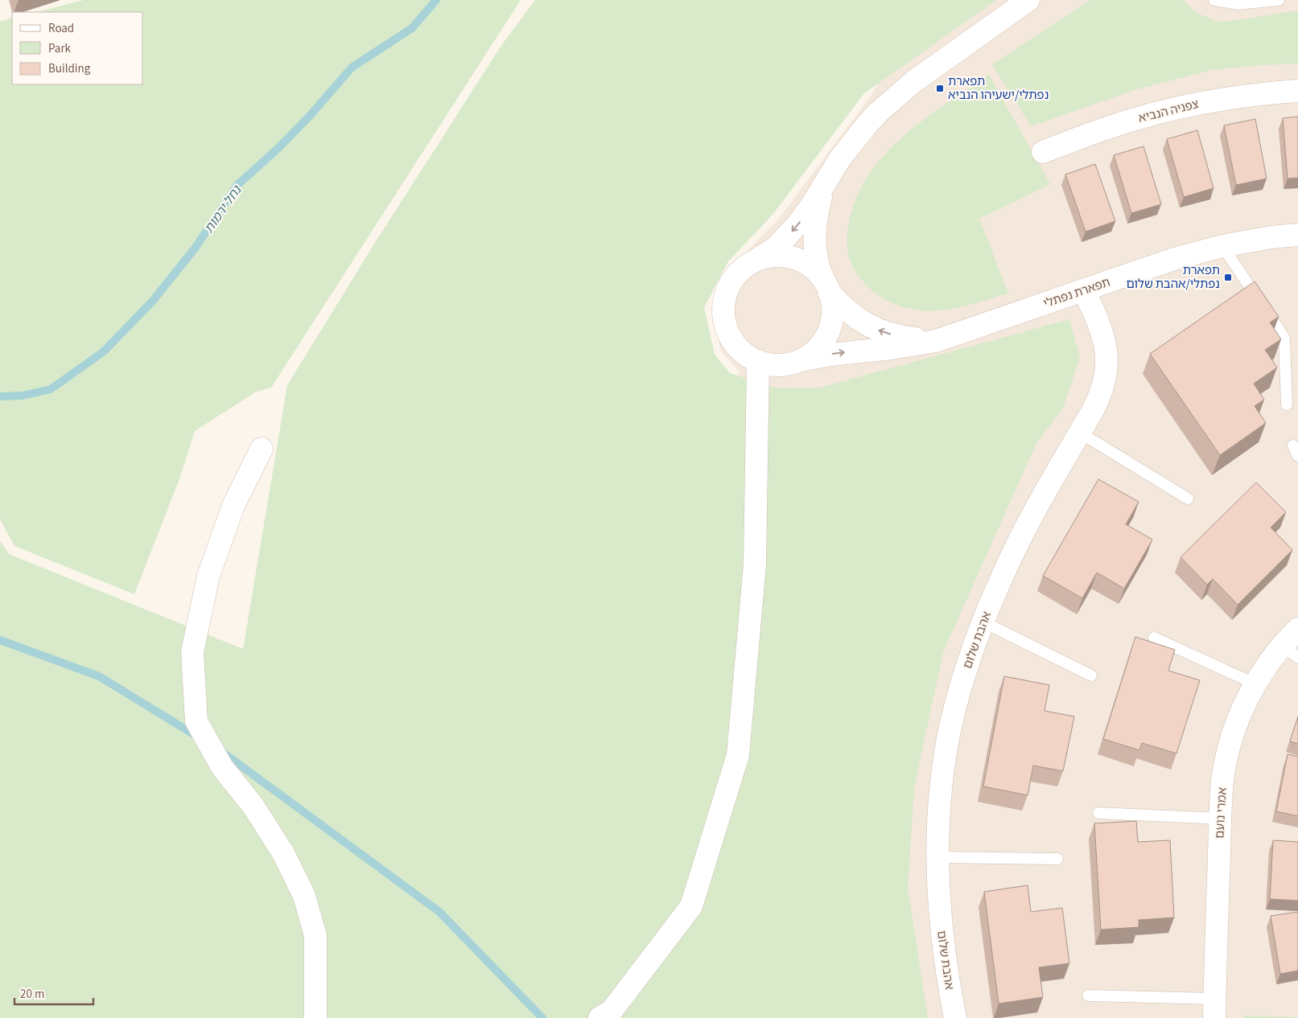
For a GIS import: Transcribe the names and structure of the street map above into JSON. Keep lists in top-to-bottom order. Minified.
{"streets":{"street":["צפניה הנביא","תפארת נפתלי","אהבת שלום","אמרי נועם"]},"crossings":[["תפארת נפתלי","אהבת שלום"]],"water":["נחל ירמות"],"places":{"transit":["תפארת נפתלי/ישעיהו הנביא","תפארת נפתלי/אהבת שלום"]},"legend":["Road","Park","Building"],"scale_bar":"20 m"}
